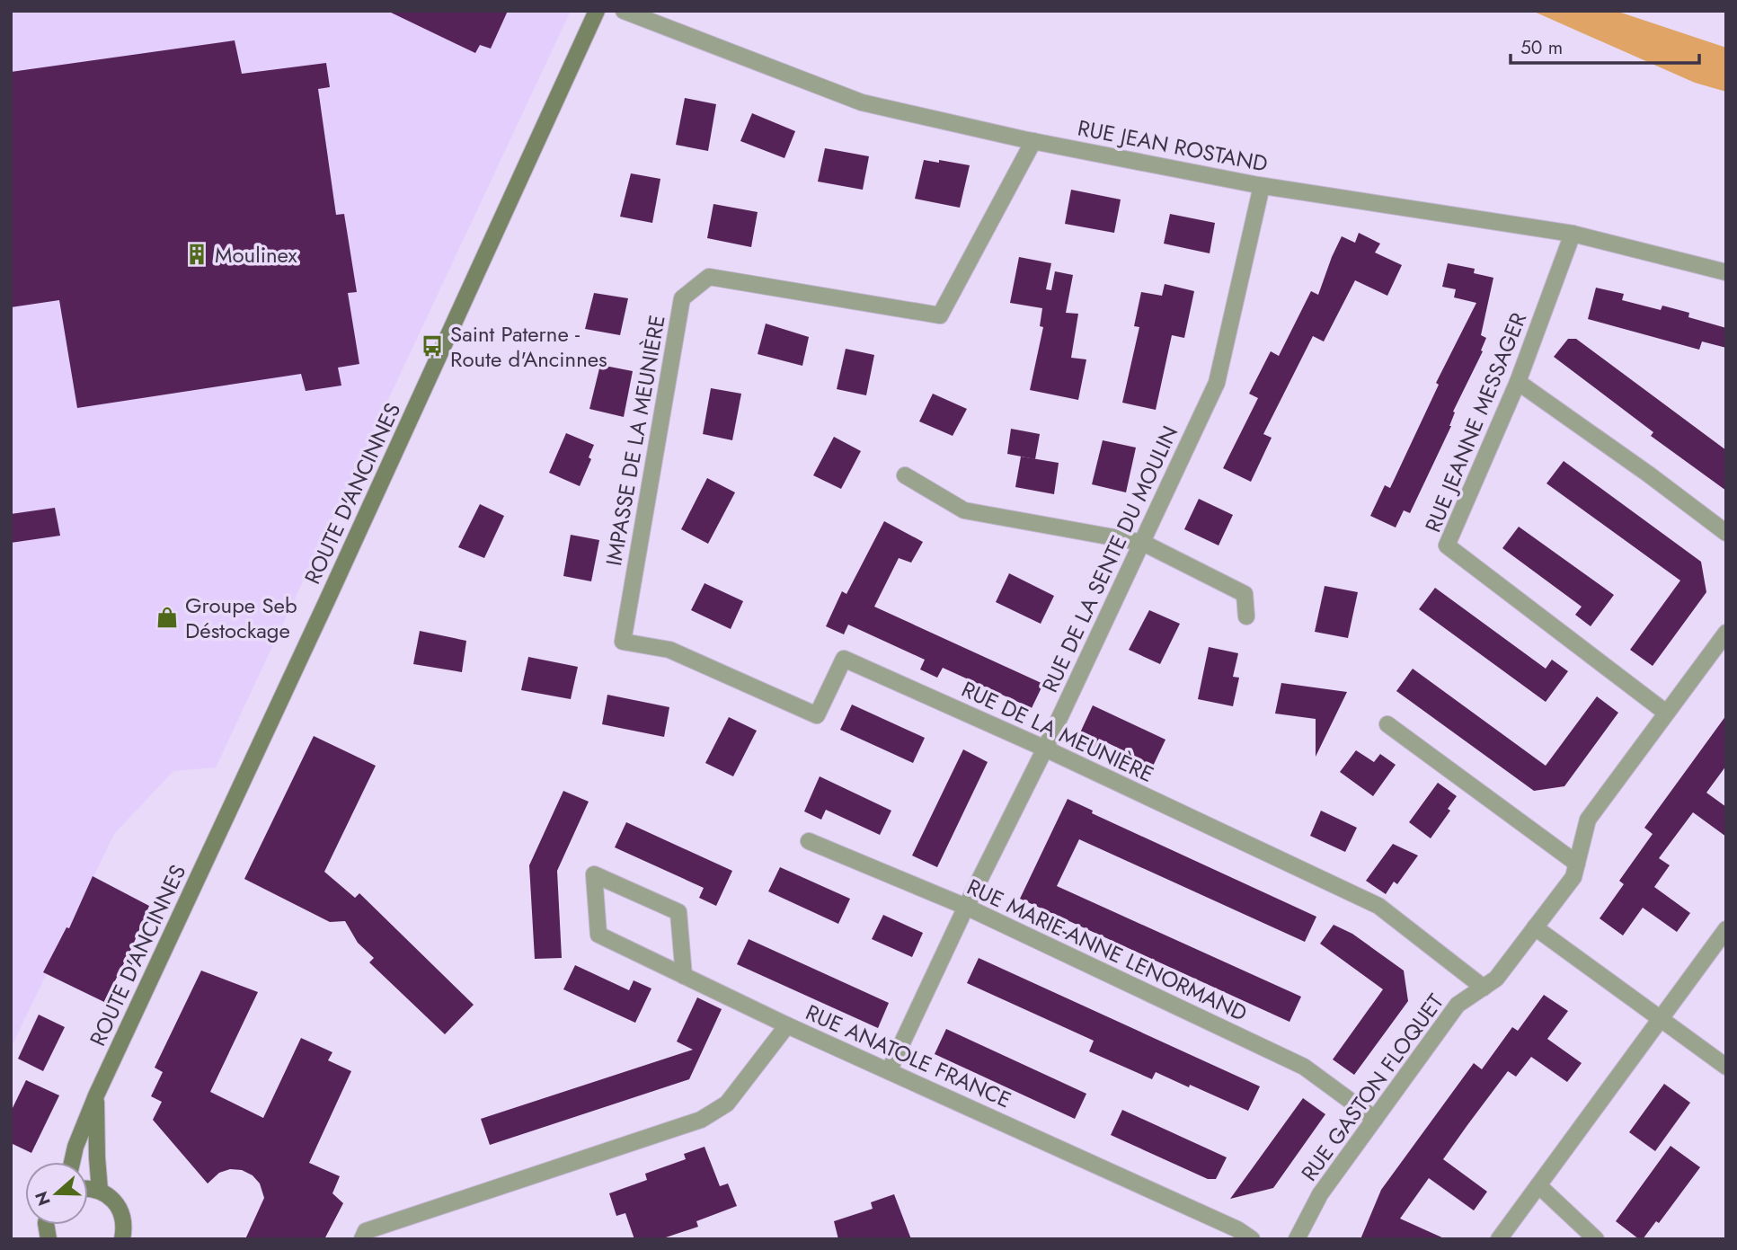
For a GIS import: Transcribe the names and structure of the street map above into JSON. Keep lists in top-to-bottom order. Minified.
{"streets":{"main road":["ROUTE D'ANCINNES"],"street":["RUE JEAN ROSTAND","RUE JEANNE MESSAGER","IMPASSE DE LA MEUNIÈRE","RUE DE LA SENTE DU MOULIN","RUE DE LA MEUNIÈRE","RUE MARIE-ANNE LENORMAND","RUE ANATOLE FRANCE","RUE GASTON FLOQUET"]},"crossings":[["RUE JEAN ROSTAND","RUE JEANNE MESSAGER"],["RUE JEAN ROSTAND","IMPASSE DE LA MEUNIÈRE"],["RUE JEAN ROSTAND","RUE DE LA SENTE DU MOULIN"],["RUE JEANNE MESSAGER","RUE GASTON FLOQUET"],["IMPASSE DE LA MEUNIÈRE","RUE DE LA MEUNIÈRE"],["RUE DE LA SENTE DU MOULIN","RUE DE LA MEUNIÈRE"],["RUE DE LA SENTE DU MOULIN","RUE MARIE-ANNE LENORMAND"],["RUE DE LA SENTE DU MOULIN","RUE ANATOLE FRANCE"],["RUE DE LA MEUNIÈRE","RUE GASTON FLOQUET"],["RUE MARIE-ANNE LENORMAND","RUE GASTON FLOQUET"]],"places":{"building":["Moulinex"],"bus stop":["Saint Paterne - Route d'Ancinnes"],"shop":["Groupe Seb Déstockage"]},"scale_bar":"50 m","north":"left"}
